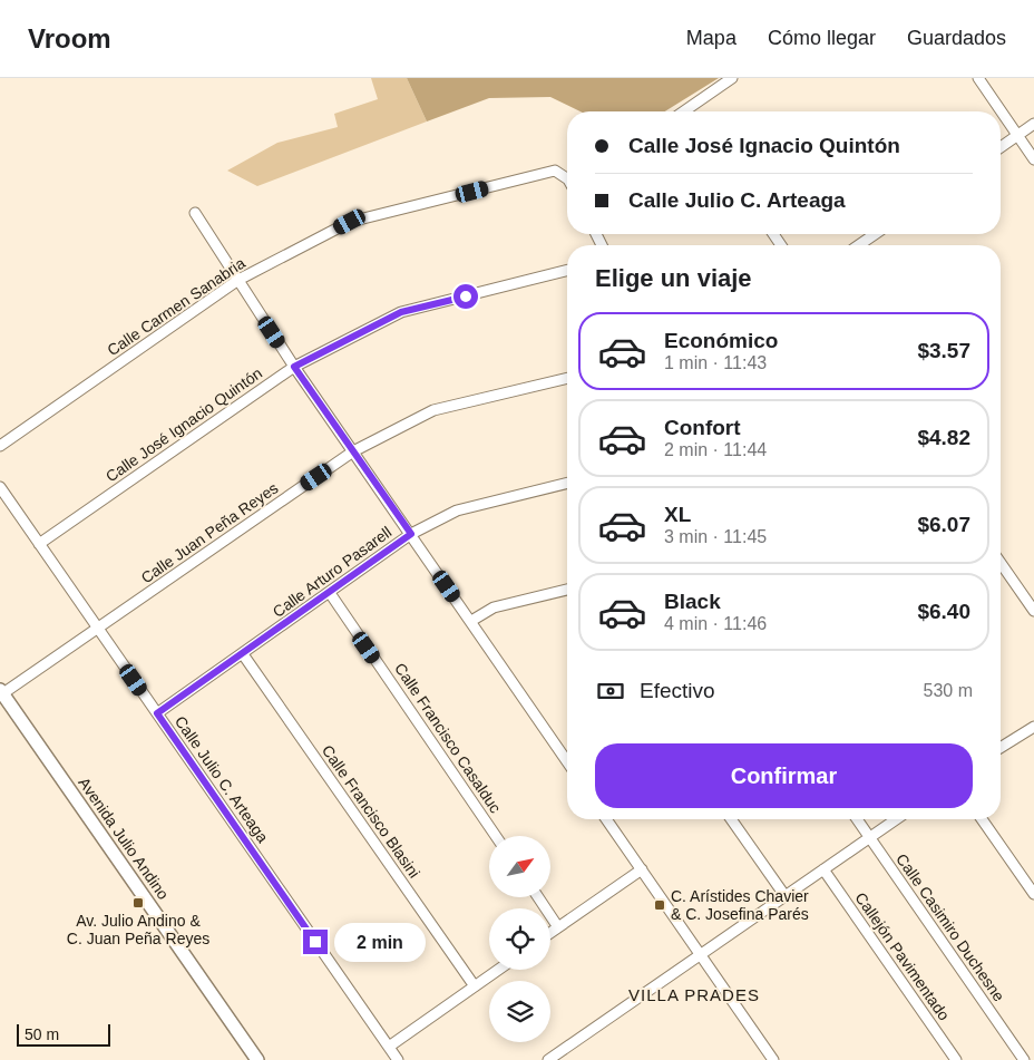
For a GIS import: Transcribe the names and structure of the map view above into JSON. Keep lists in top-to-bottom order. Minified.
{"streets":{"street":["Calle Carmen Sanabria","Calle José Ignacio Quintón","Calle Juan Peña Reyes","Calle Arturo Pasarell","Calle Francisco Casalduc","Calle Julio C. Arteaga","Calle Francisco Blasini","Avenida Julio Andino","Calle Casimiro Duchesne","Callejón Pavimentado"]},"crossings":[["Calle José Ignacio Quintón","Calle Julio C. Arteaga"],["Calle Juan Peña Reyes","Calle Julio C. Arteaga"],["Calle Juan Peña Reyes","Avenida Julio Andino"],["Calle Arturo Pasarell","Calle Francisco Casalduc"],["Calle Arturo Pasarell","Calle Julio C. Arteaga"],["Calle Arturo Pasarell","Calle Francisco Blasini"]],"districts":["VILLA PRADES"],"places":{"transit":["Av. Julio Andino & C. Juan Peña Reyes","C. Arístides Chavier & C. Josefina Parés"]},"scale_bar":"50 m","north":"top right","page":{"header":"Vroom","nav":["Mapa","Cómo llegar","Guardados"],"banner":["Calle José Ignacio Quintón","Calle Julio C. Arteaga"],"heading":"Elige un viaje","list":[{"name":"Económico","note":"1 min · 11:43","value":"$3.57"},{"name":"Confort","note":"2 min · 11:44","value":"$4.82"},{"name":"XL","note":"3 min · 11:45","value":"$6.07"},{"name":"Black","note":"4 min · 11:46","value":"$6.40"}],"pay":["Efectivo","530 m"],"buttons":"Confirmar","bubble":"2 min","scale":"50 m"}}
